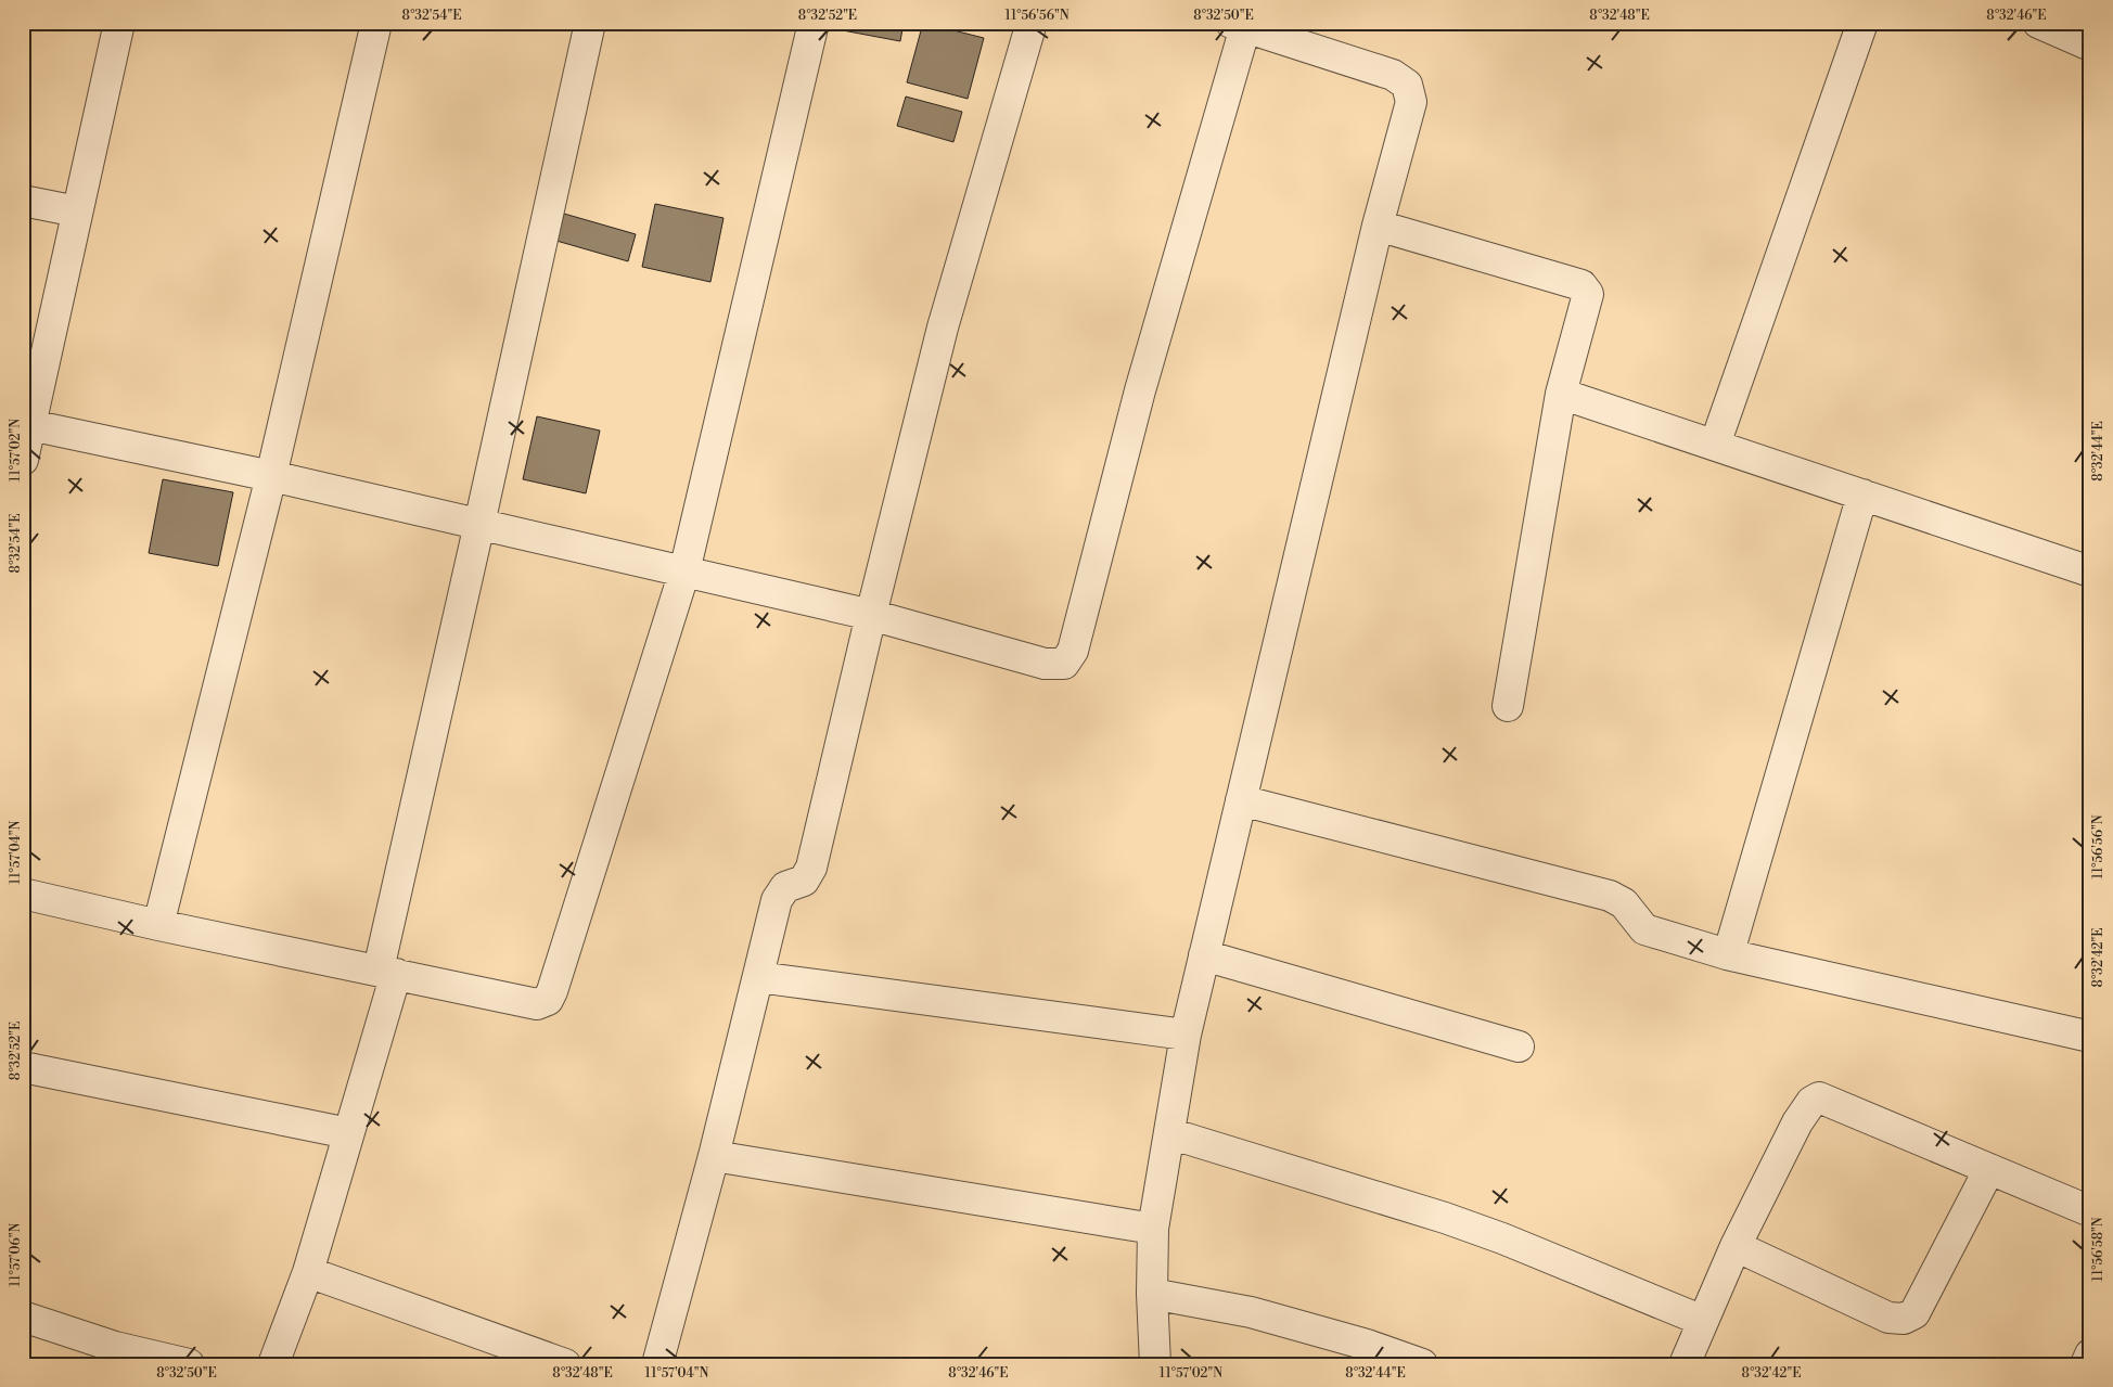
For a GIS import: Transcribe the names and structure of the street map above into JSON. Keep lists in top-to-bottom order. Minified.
{"coordinates":["8°32'54\"E","8°32'52\"E","11°56'56\"N","8°32'50\"E","8°32'48\"E","8°32'46\"E","11°57'02\"N","8°32'44\"E","11°57'04\"N","8°32'42\"E","11°56'58\"N","11°57'06\"N"]}
